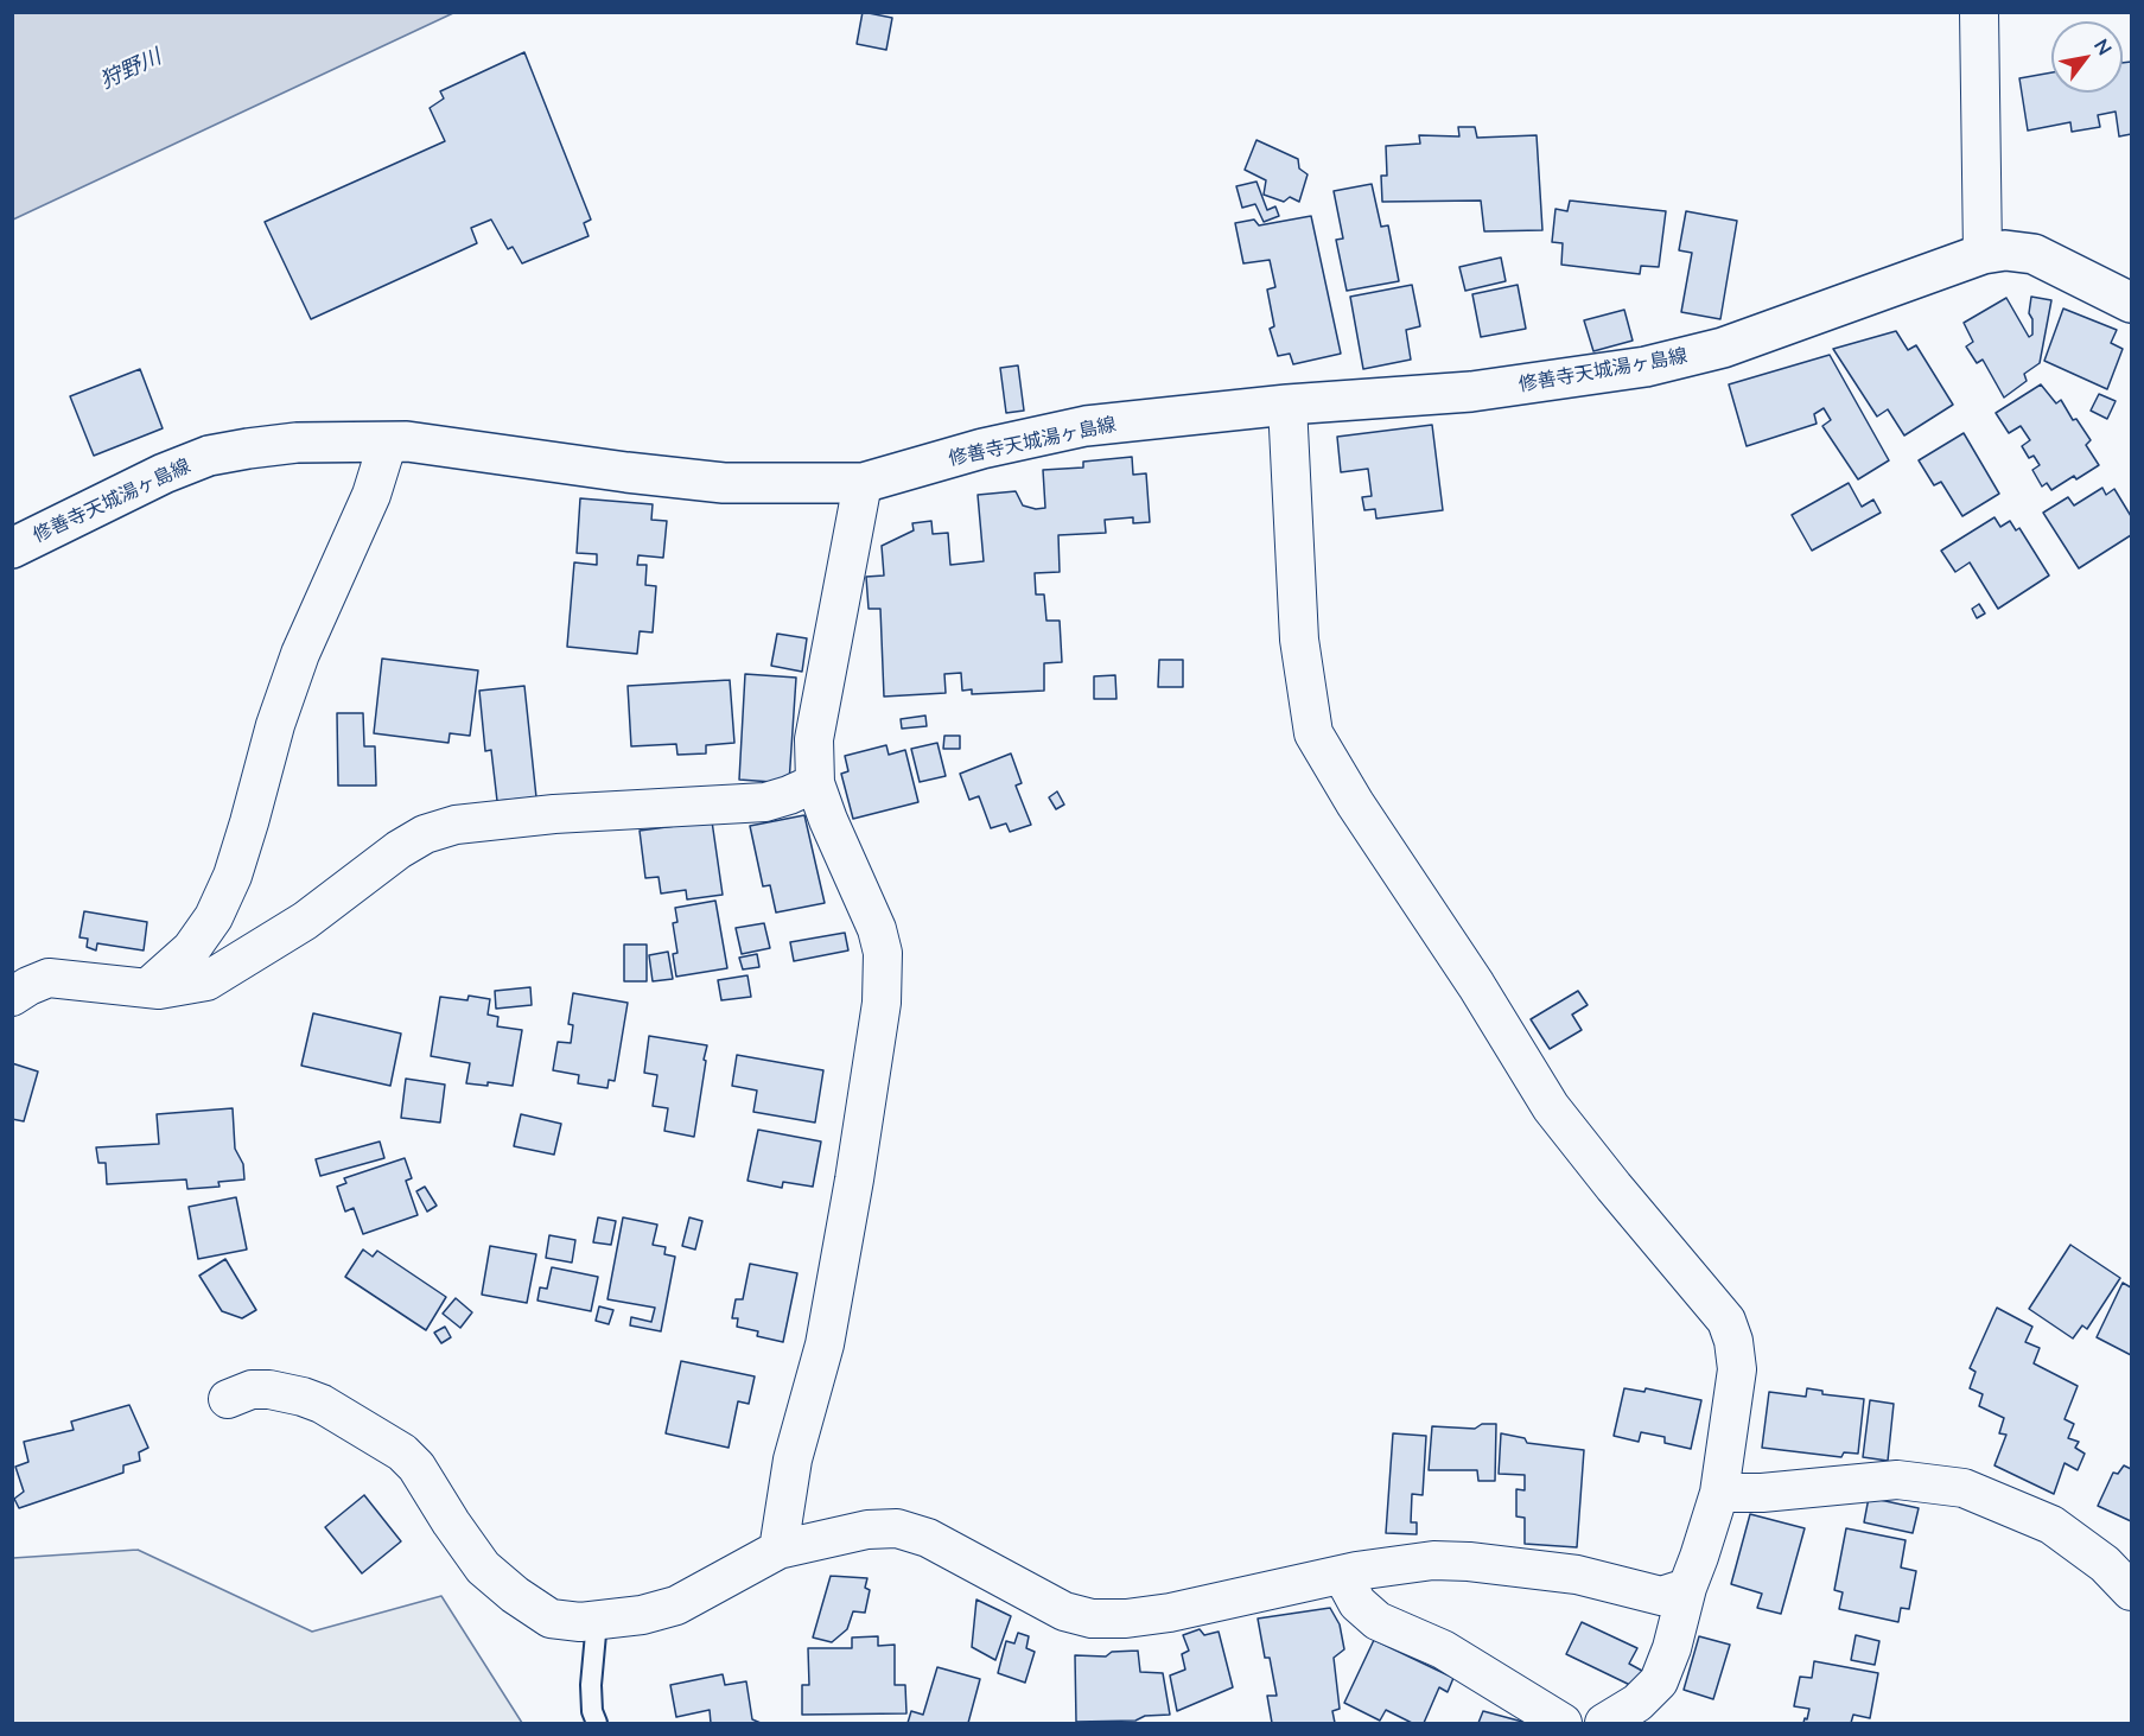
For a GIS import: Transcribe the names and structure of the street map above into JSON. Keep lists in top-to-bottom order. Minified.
{"streets":{"main road":["修善寺天城湯ヶ島線"]},"water":["狩野川"],"north":"top right"}
